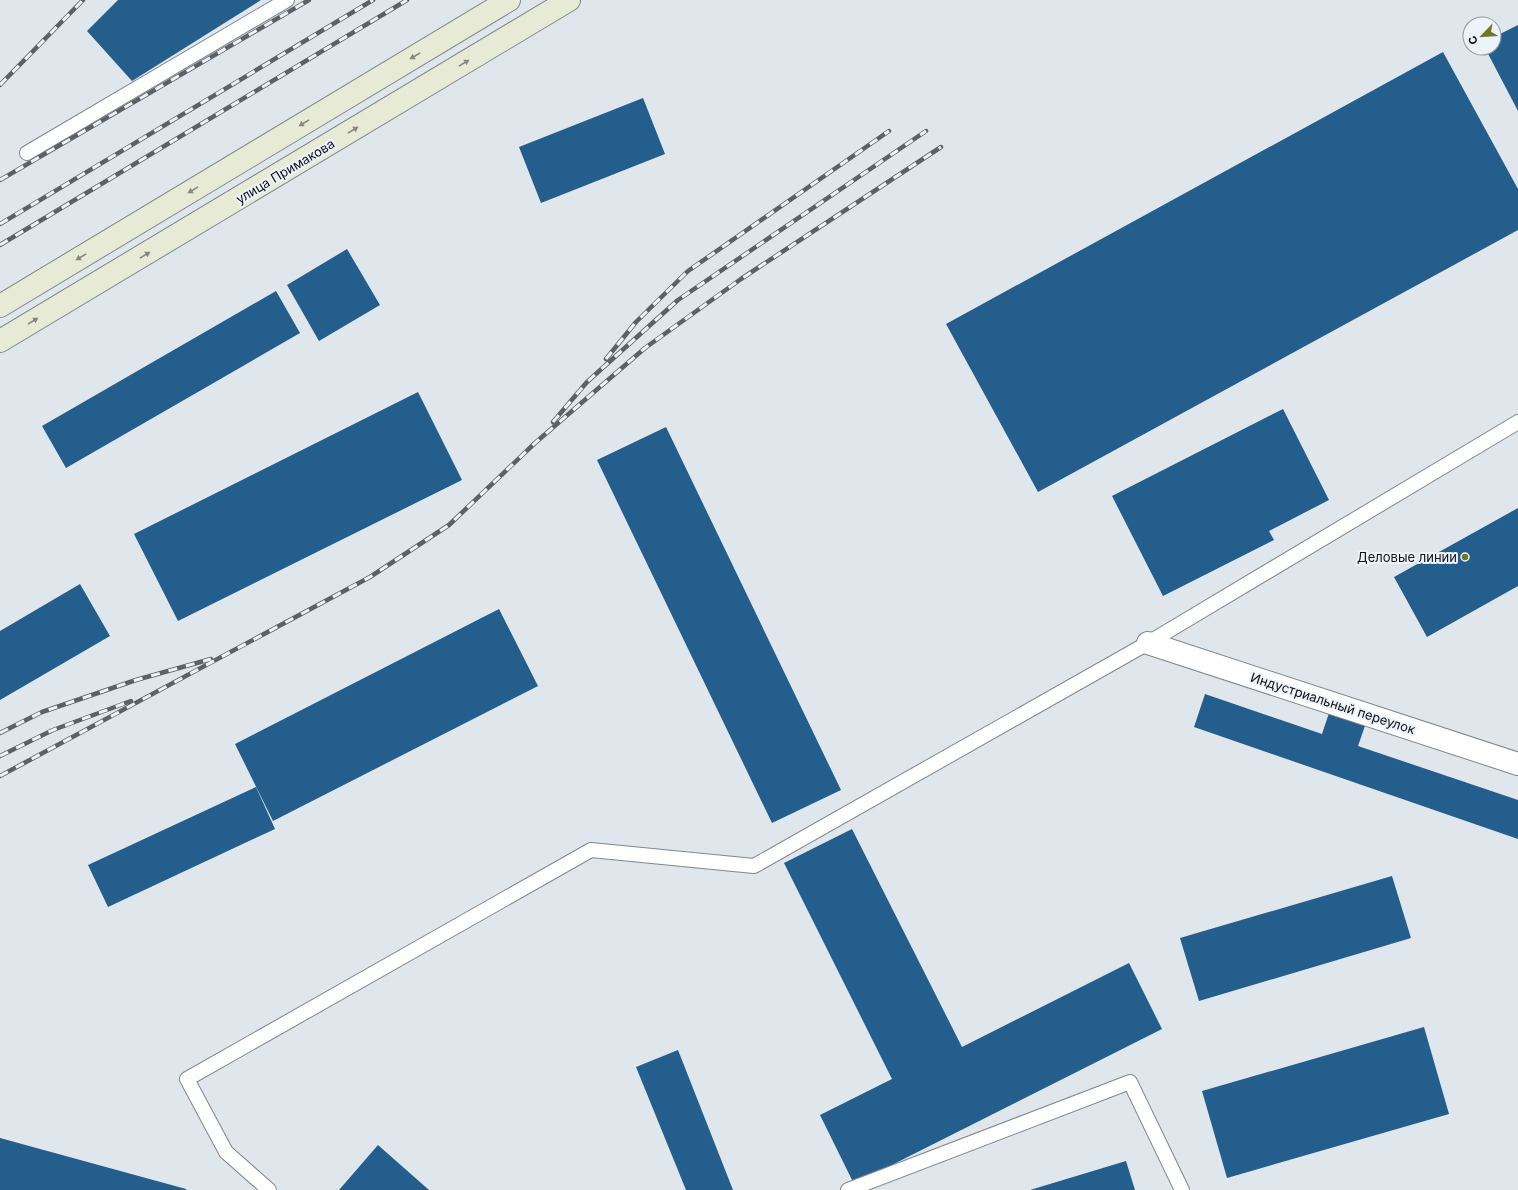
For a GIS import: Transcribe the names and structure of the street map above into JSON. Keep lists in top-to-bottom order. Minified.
{"streets":{"main road":["улица Примакова"],"street":["Индустриальный переулок"]},"places":["Деловые линии"],"north":"bottom left"}
